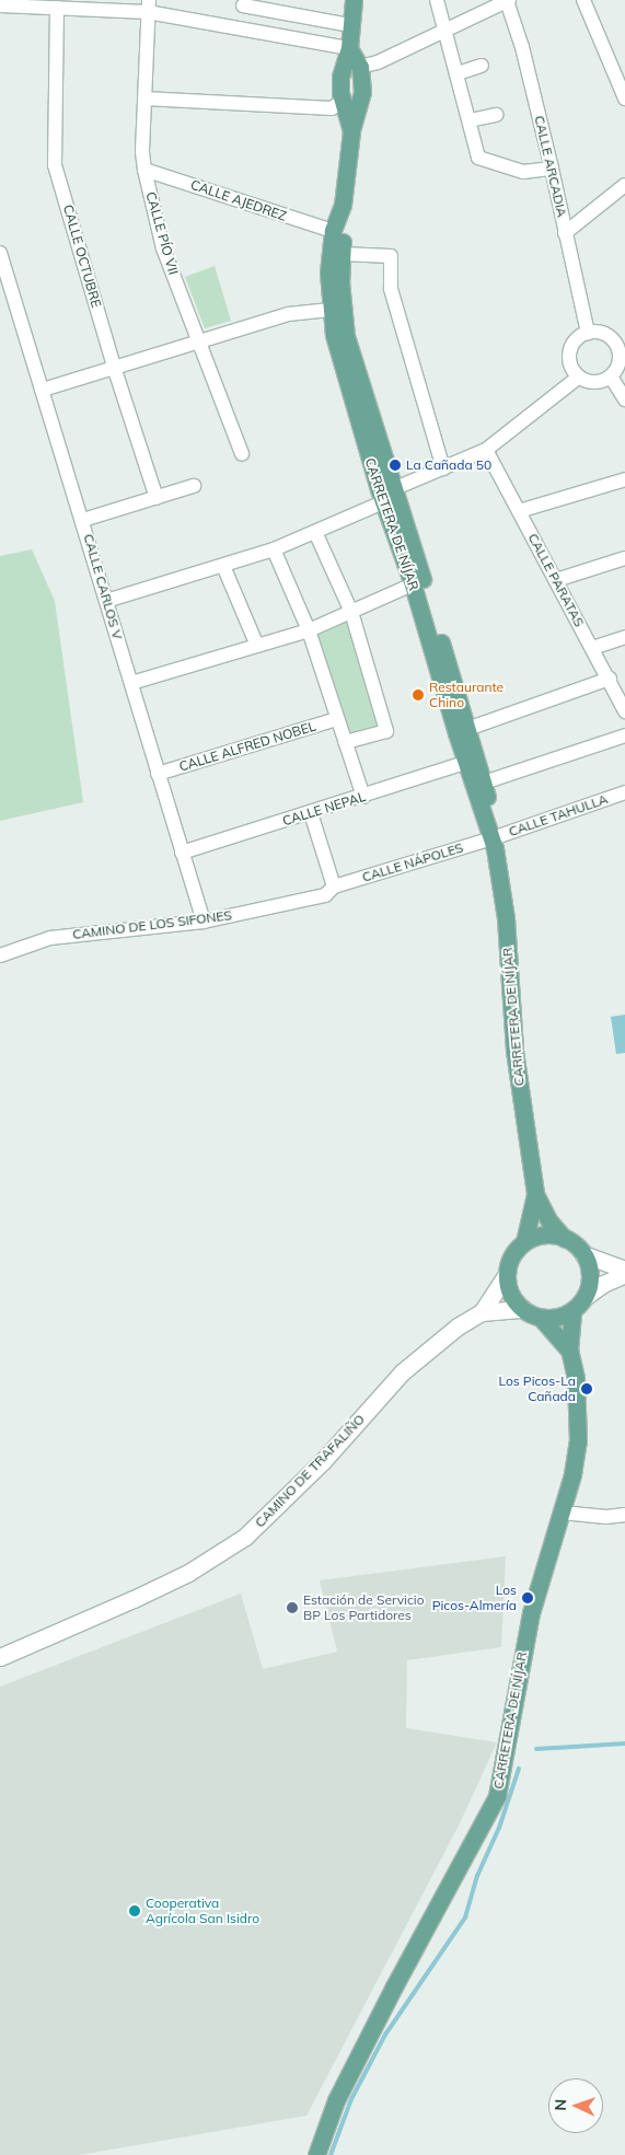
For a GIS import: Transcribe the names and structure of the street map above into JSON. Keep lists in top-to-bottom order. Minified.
{"streets":{"main road":["CARRETERA DE NÍJAR"],"street":["CALLE ARCADIA","CALLE AJEDREZ","CALLE PÍO VII","CALLE OCTUBRE","CALLE PARATAS","CALLE CARLOS V","CALLE ALFRED NOBEL","CALLE NEPAL","CALLE TAHULLA","CALLE NÁPOLES","CAMINO DE LOS SIFONES","CAMINO DE TRAFALIÑO"]},"crossings":[["CALLE AJEDREZ","CALLE PÍO VII"],["CALLE AJEDREZ","CARRETERA DE NÍJAR"],["CARRETERA DE NÍJAR","CALLE NEPAL"],["CARRETERA DE NÍJAR","CALLE TAHULLA"],["CARRETERA DE NÍJAR","CALLE NÁPOLES"],["CARRETERA DE NÍJAR","CAMINO DE TRAFALIÑO"],["CALLE CARLOS V","CALLE ALFRED NOBEL"],["CALLE CARLOS V","CALLE NEPAL"],["CALLE CARLOS V","CAMINO DE LOS SIFONES"],["CALLE TAHULLA","CALLE NÁPOLES"],["CALLE NÁPOLES","CAMINO DE LOS SIFONES"]],"places":["La Cañada 50","Restaurante Chino","Los Picos-La Cañada","Los Picos-Almería","Estación de Servicio BP Los Partidores","Cooperativa Agrícola San Isidro"],"north":"left"}
